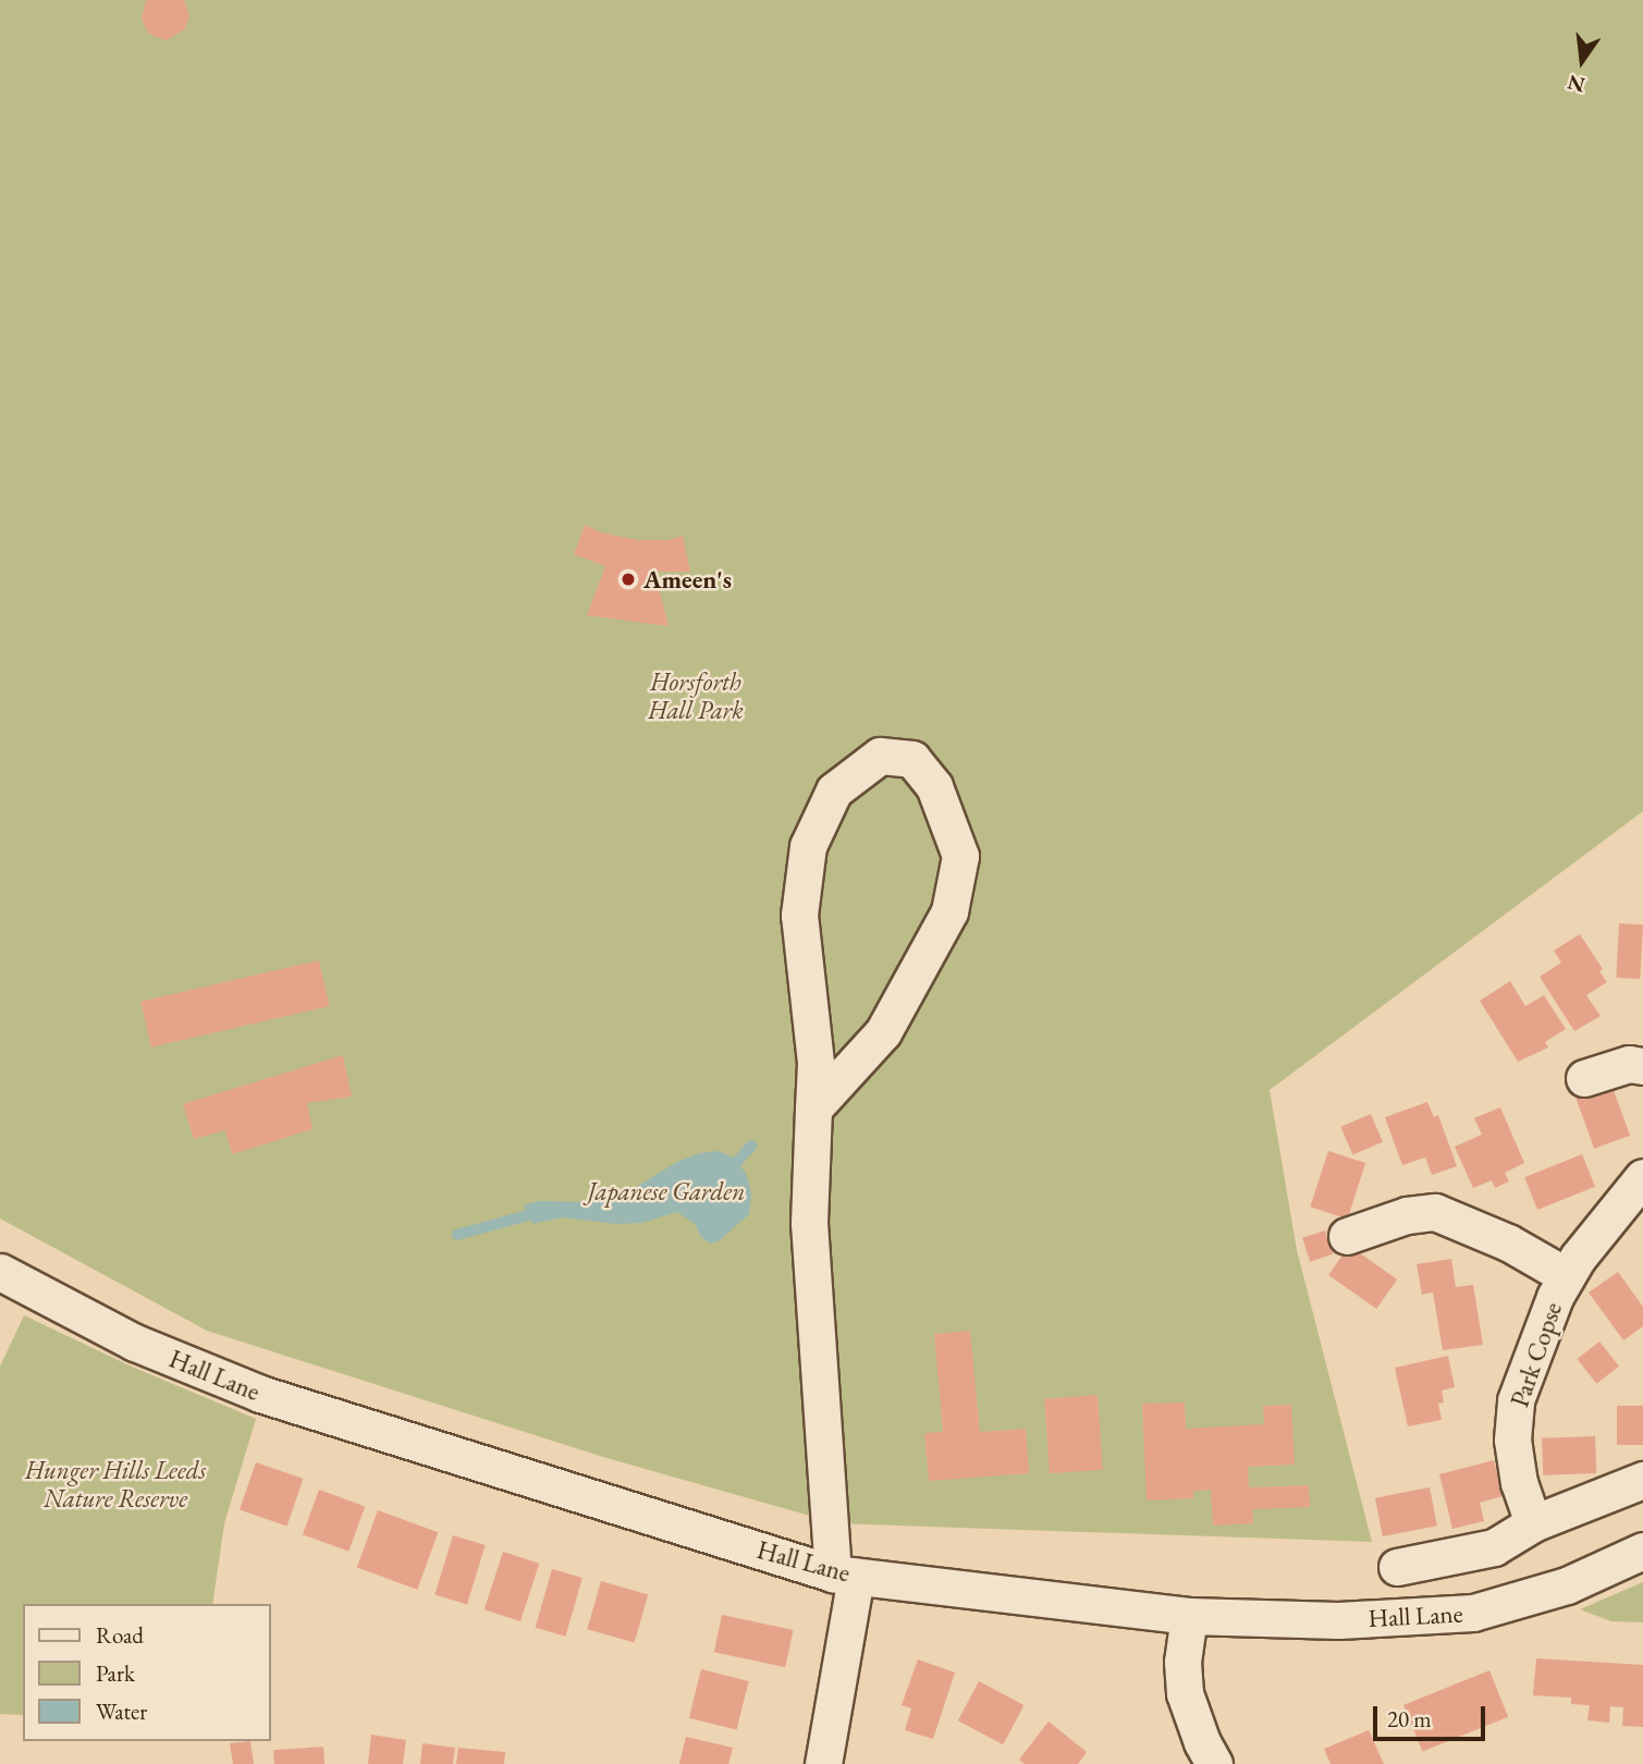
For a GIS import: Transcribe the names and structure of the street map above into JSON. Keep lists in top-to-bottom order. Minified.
{"streets":{"street":["Park Copse","Hall Lane"]},"parks":["Horsforth Hall Park","Japanese Garden","Hunger Hills Leeds Nature Reserve"],"places":["Ameen's"],"legend":["Road","Park","Water"],"scale_bar":"20 m","north":"bottom"}
